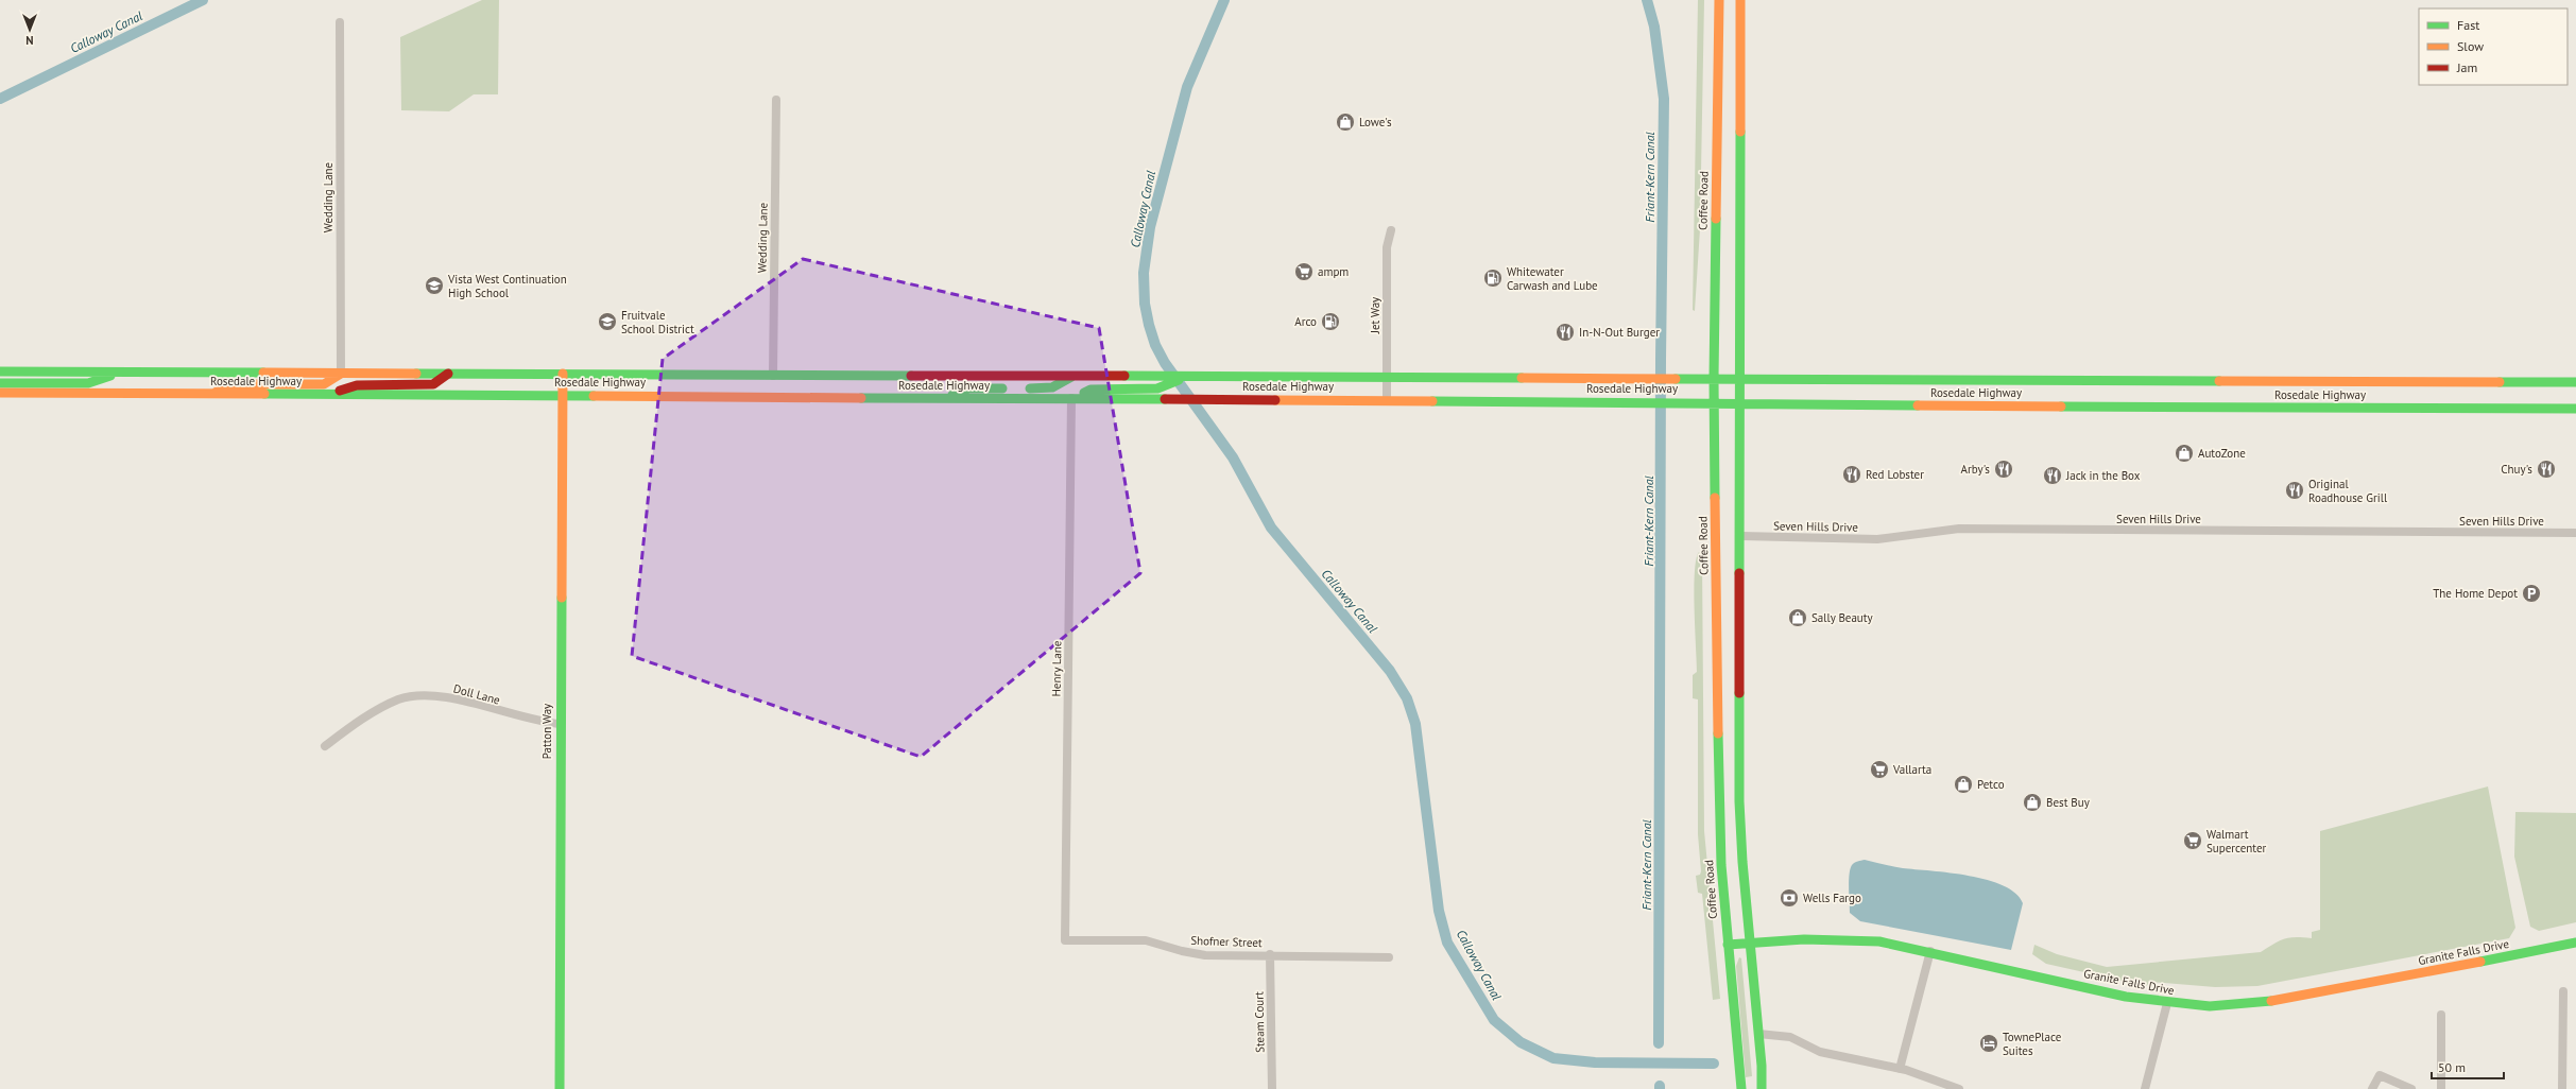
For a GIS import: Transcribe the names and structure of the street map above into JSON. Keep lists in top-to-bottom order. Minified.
{"streets":{"main road":["Coffee Road","Rosedale Highway","Patton Way","Granite Falls Drive"],"street":["Wedding Lane","Jet Way","Seven Hills Drive","Henry Lane","Doll Lane","Shofner Street","Steam Court"]},"crossings":[["Wedding Lane","Rosedale Highway"],["Coffee Road","Rosedale Highway"],["Coffee Road","Granite Falls Drive"],["Jet Way","Rosedale Highway"],["Rosedale Highway","Henry Lane"],["Rosedale Highway","Patton Way"],["Henry Lane","Shofner Street"],["Doll Lane","Patton Way"],["Shofner Street","Steam Court"]],"water":["Calloway Canal","Friant-Kern Canal"],"places":{"shop":["Lowe's","AutoZone","Sally Beauty","Petco","Best Buy"],"supermarket":["ampm","Vallarta","Walmart Supercenter"],"fuel station":["Whitewater Carwash and Lube","Arco"],"school or university":["Vista West Continuation High School","Fruitvale School District"],"restaurant":["In-N-Out Burger","Arby's","Chuy's","Red Lobster","Jack in the Box","Original Roadhouse Grill"],"parking":["The Home Depot"],"bank":["Wells Fargo"],"hotel":["TownePlace Suites"]},"legend":["Fast","Slow","Jam"],"scale_bar":"50 m","north":"bottom"}
